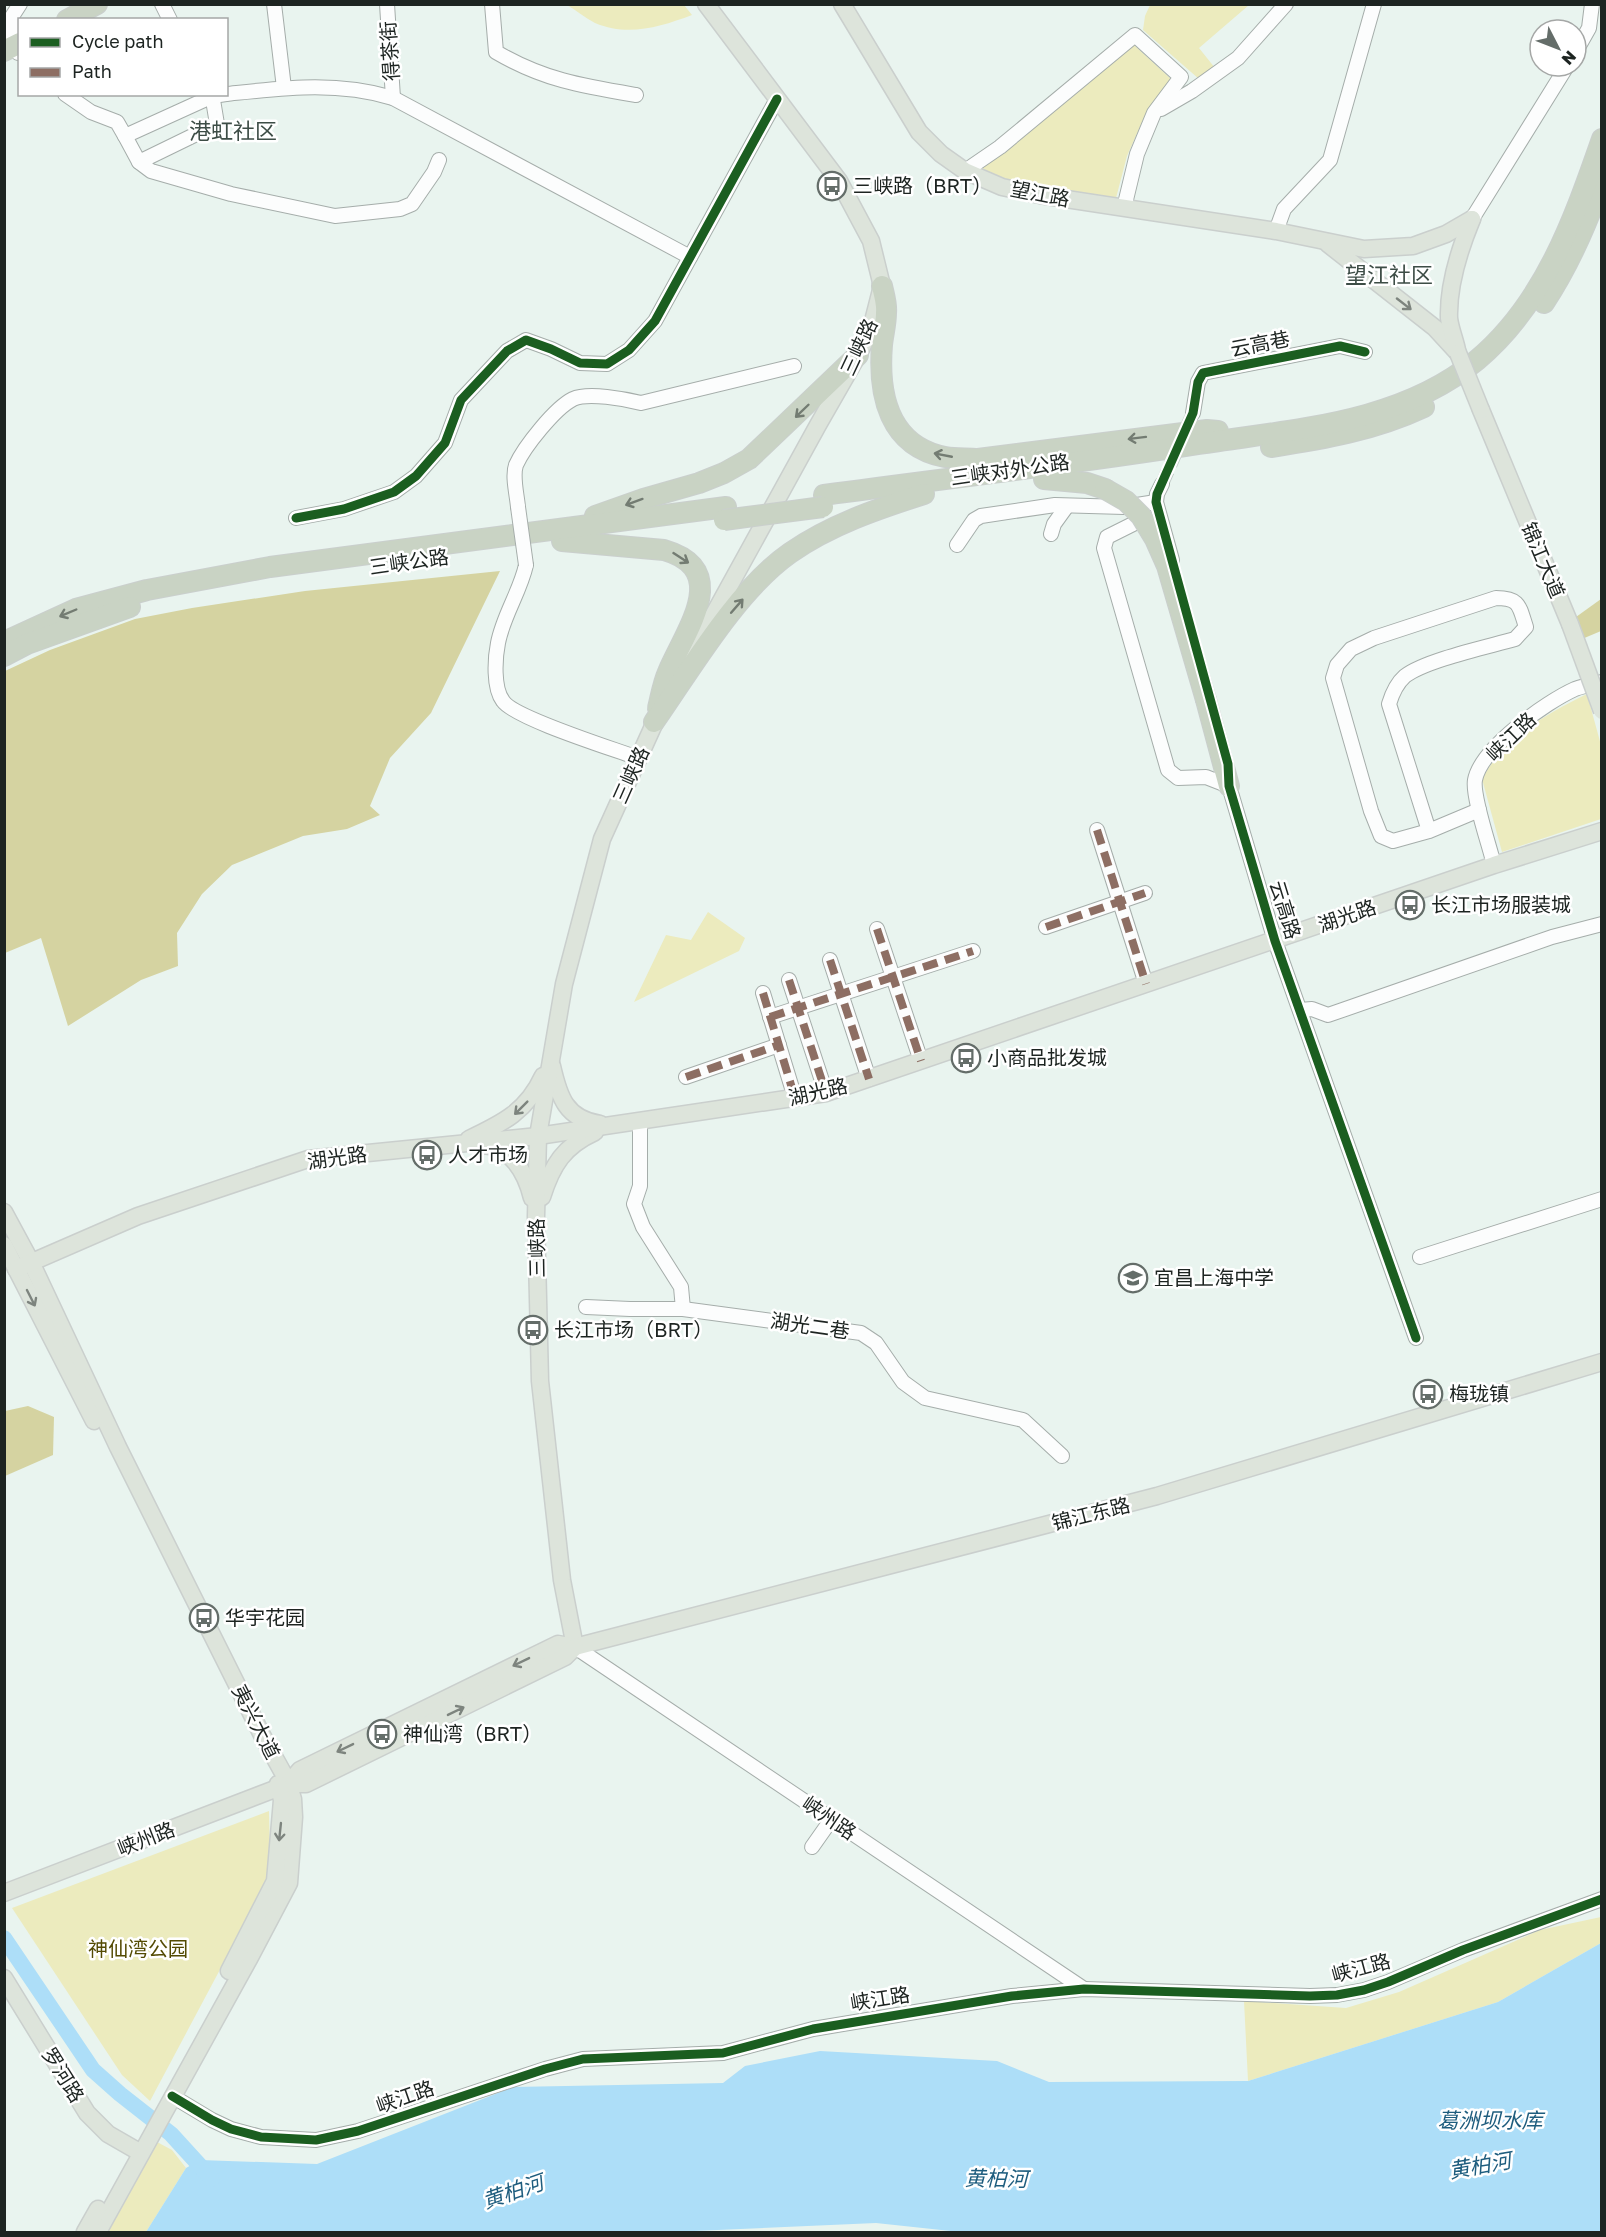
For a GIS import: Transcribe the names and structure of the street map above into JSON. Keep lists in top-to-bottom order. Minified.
{"streets":{"highway":["三峡对外公路","三峡公路"],"main road":["望江路","三峡路","锦江大道","湖光路","锦江东路","夷兴大道","峡州路","罗河路"],"street":["得茶街","云高巷","峡江路","云高路","湖光二巷"]},"crossings":[["三峡路","湖光路"],["三峡路","锦江东路"],["三峡路","峡州路"],["三峡对外公路","三峡公路"],["峡江路","湖光路"],["峡江路","夷兴大道"],["峡江路","峡州路"],["云高路","湖光路"],["湖光路","夷兴大道"],["锦江东路","峡州路"],["夷兴大道","峡州路"],["夷兴大道","罗河路"]],"districts":["港虹社区","望江社区"],"water":["葛洲坝水库","黄柏河"],"parks":["神仙湾公园"],"places":{"bus stop":["三峡路（BRT）","长江市场服装城","小商品批发城","人才市场","长江市场（BRT）","梅珑镇","华宇花园","神仙湾（BRT）"],"school or university":["宜昌上海中学"]},"legend":["Cycle path","Path"],"north":"bottom right"}
